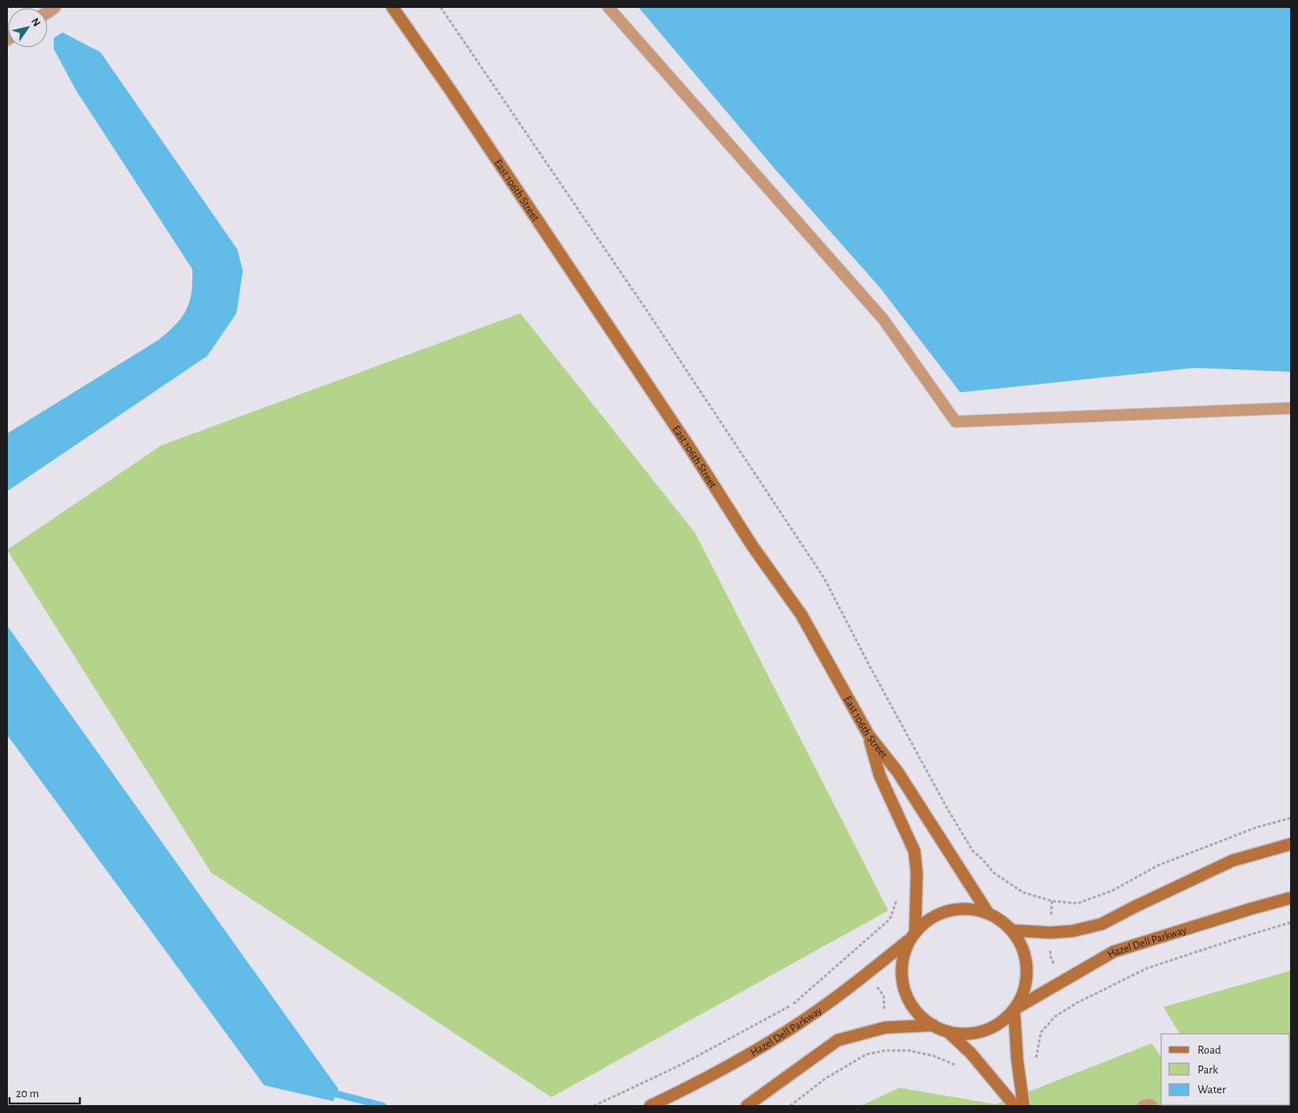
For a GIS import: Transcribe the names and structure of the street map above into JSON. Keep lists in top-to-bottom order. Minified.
{"streets":{"main road":["East 106th Street","Hazel Dell Parkway"]},"crossings":[["East 106th Street","Hazel Dell Parkway"]],"legend":["Road","Park","Water"],"scale_bar":"20 m","north":"top right"}
